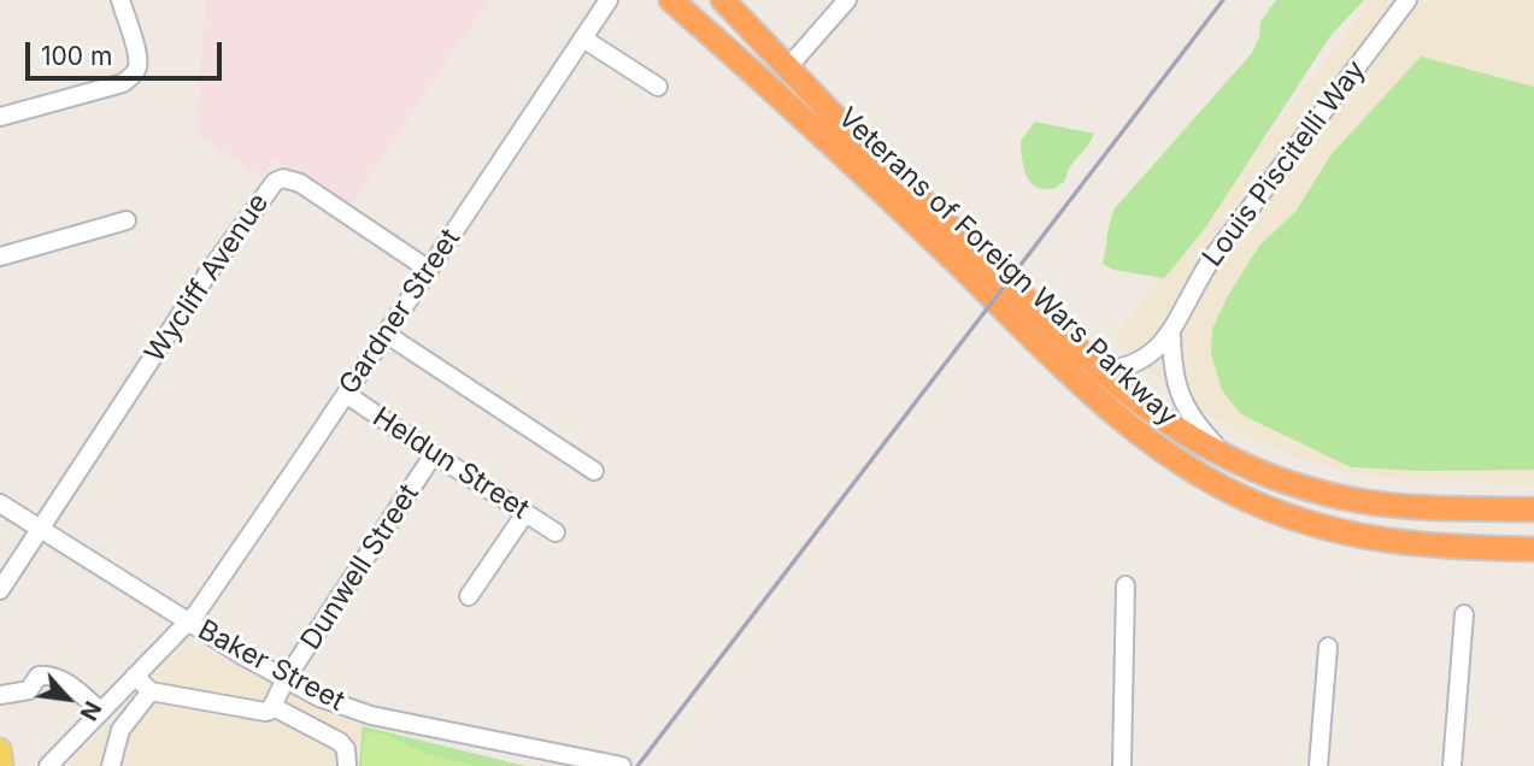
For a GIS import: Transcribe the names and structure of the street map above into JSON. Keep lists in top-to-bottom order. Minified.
{"streets":{"highway":["Veterans of Foreign Wars Parkway"],"street":["Louis Piscitelli Way","Wycliff Avenue","Gardner Street","Heldun Street","Dunwell Street","Baker Street"]},"crossings":[["Louis Piscitelli Way","Veterans of Foreign Wars Parkway"],["Wycliff Avenue","Gardner Street"],["Wycliff Avenue","Baker Street"],["Gardner Street","Heldun Street"],["Gardner Street","Baker Street"],["Heldun Street","Dunwell Street"],["Dunwell Street","Baker Street"]],"scale_bar":"100 m","north":"bottom right"}
